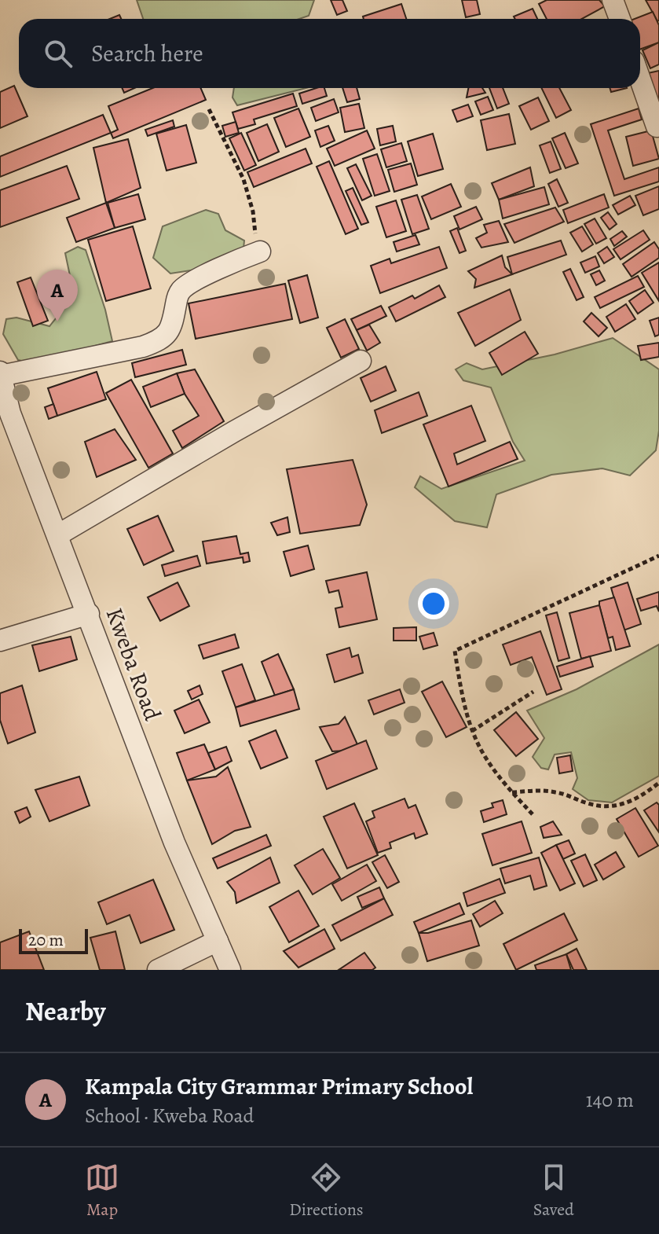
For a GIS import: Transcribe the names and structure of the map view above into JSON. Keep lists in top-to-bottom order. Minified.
{"streets":{"street":["Kweba Road"]},"scale_bar":"20 m","page":{"search":"Search here","pins":"A","scale":"20 m","heading":"Nearby","list":[{"mark":"A","name":"Kampala City Grammar Primary School","note":"School · Kweba Road","value":"140 m"}],"nav":["Map","Directions","Saved"]}}
